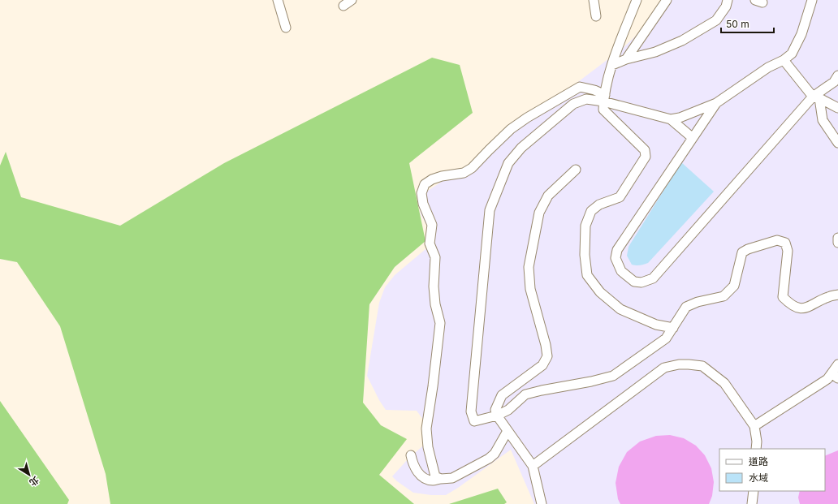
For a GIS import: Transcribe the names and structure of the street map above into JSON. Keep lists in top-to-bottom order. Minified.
{"legend":["道路","水域"],"scale_bar":"50 m","north":"bottom right"}
